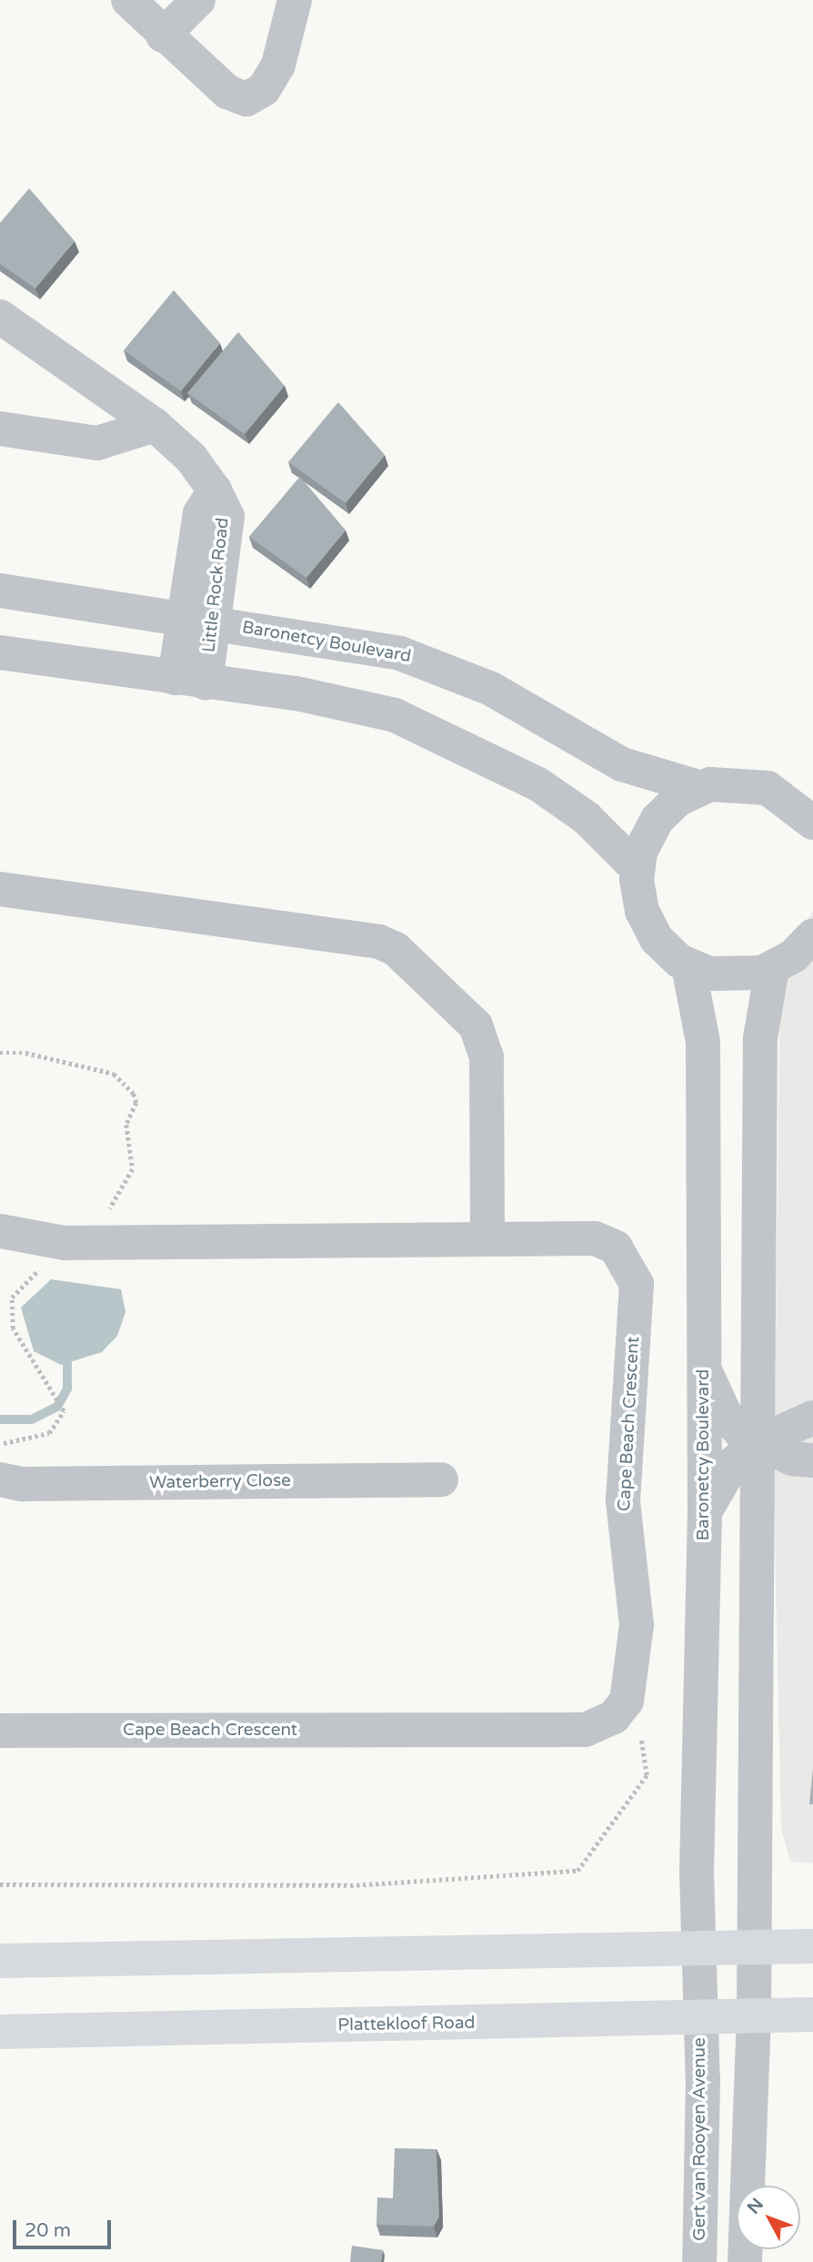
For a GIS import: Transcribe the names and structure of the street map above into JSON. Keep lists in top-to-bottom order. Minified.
{"streets":{"main road":["Plattekloof Road"],"street":["Little Rock Road","Baronetcy Boulevard","Cape Beach Crescent","Waterberry Close","Gert van Rooyen Avenue"]},"crossings":[["Little Rock Road","Baronetcy Boulevard"],["Baronetcy Boulevard","Plattekloof Road"],["Baronetcy Boulevard","Gert van Rooyen Avenue"],["Plattekloof Road","Gert van Rooyen Avenue"]],"scale_bar":"20 m","north":"top left"}
